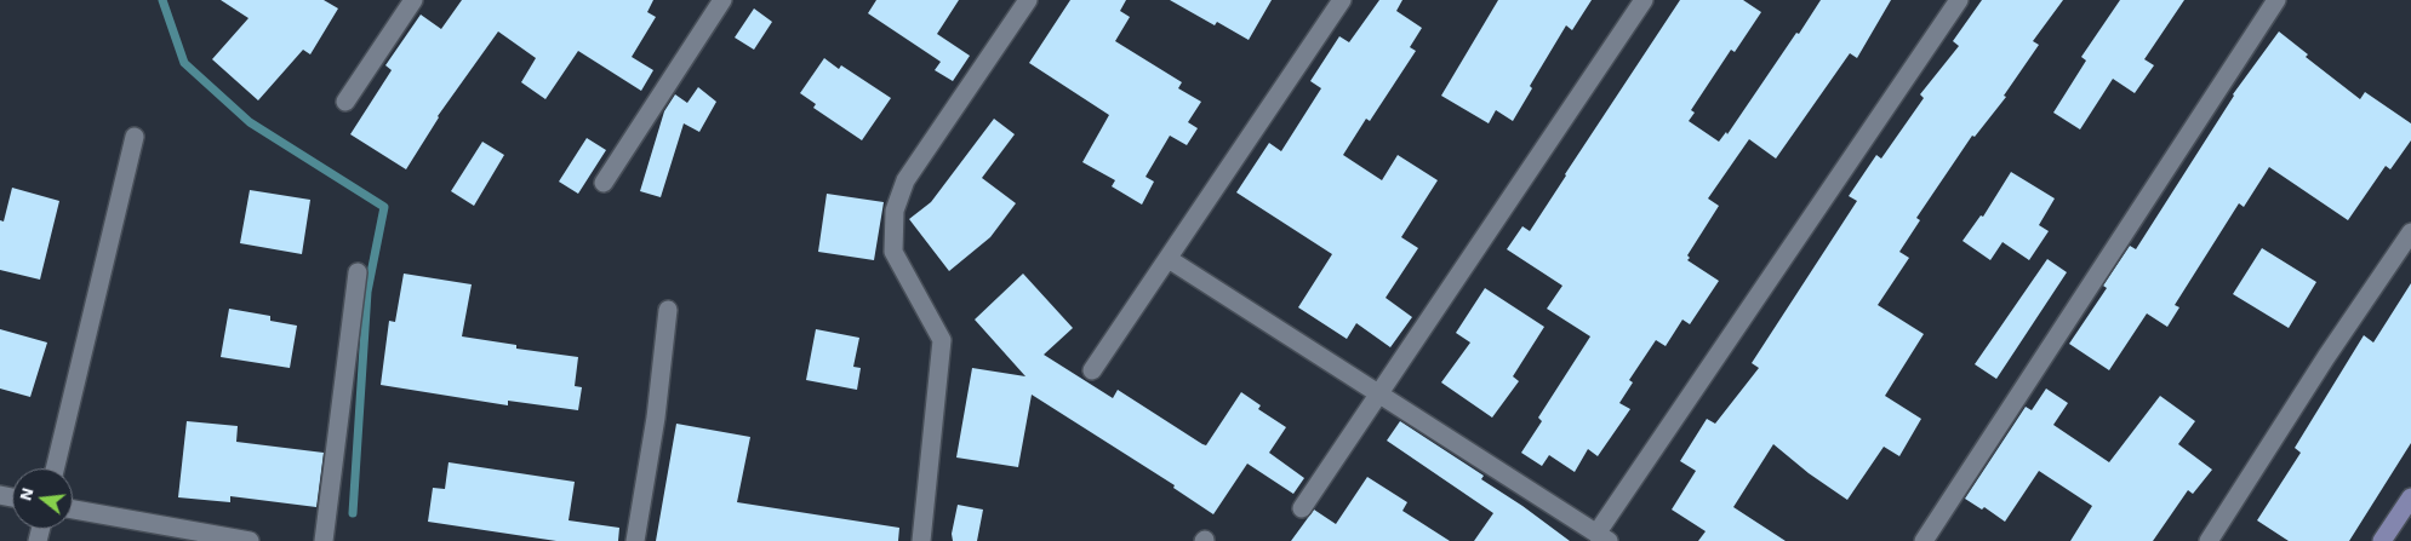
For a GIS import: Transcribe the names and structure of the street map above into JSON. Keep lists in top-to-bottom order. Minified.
{"north":"left"}
